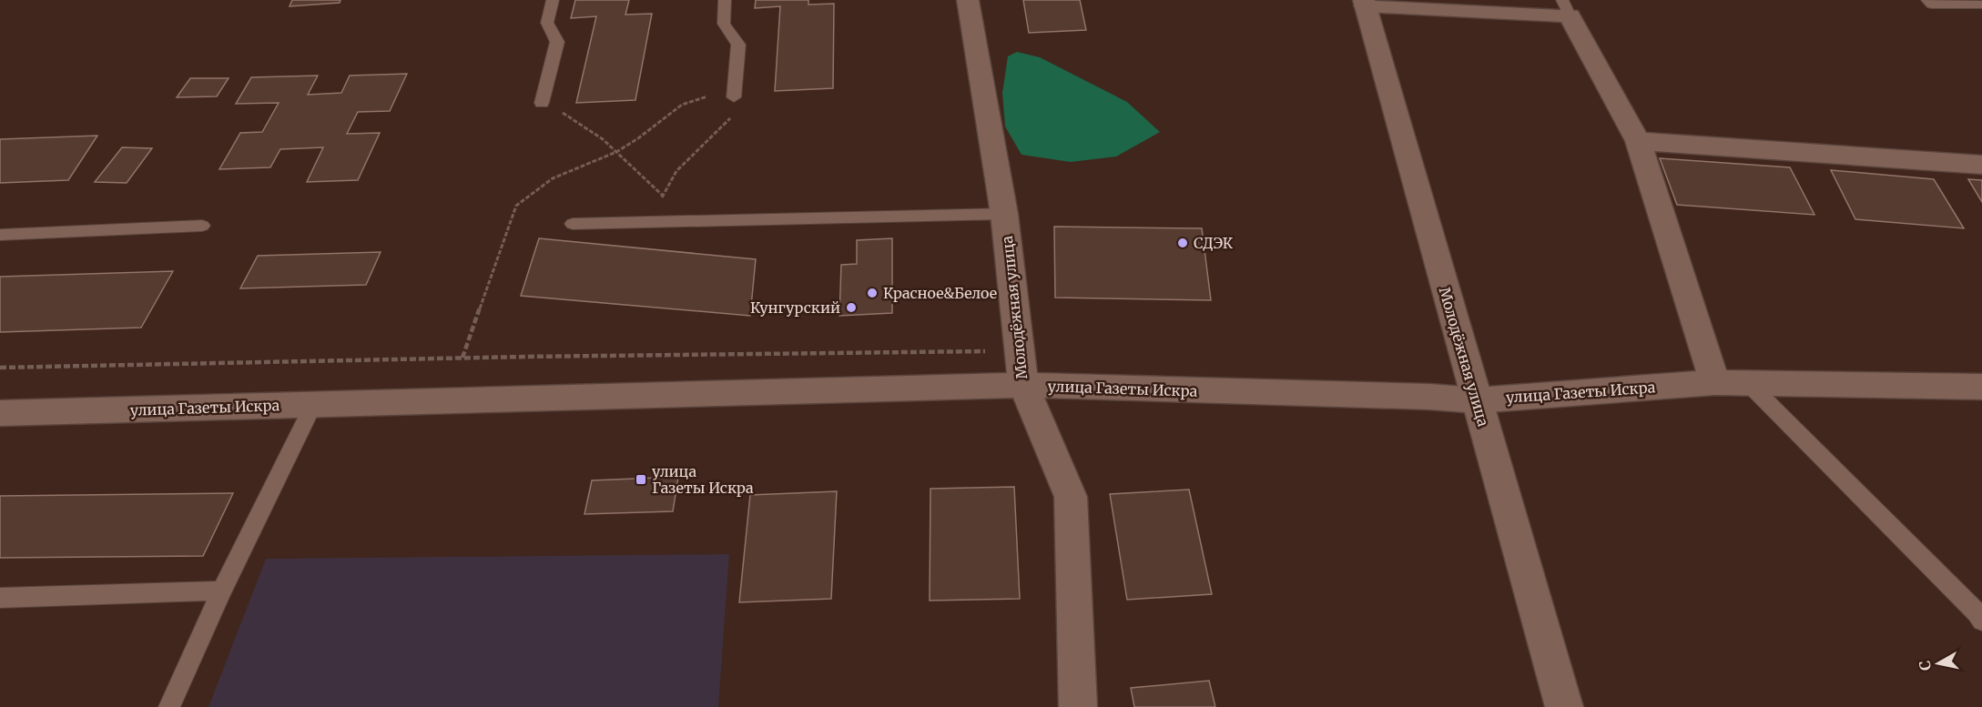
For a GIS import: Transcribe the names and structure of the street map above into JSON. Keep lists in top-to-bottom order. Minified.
{"streets":{"street":["Молодёжная улица","улица Газеты Искра"]},"crossings":[["Молодёжная улица","улица Газеты Искра"]],"places":{"other":["СДЭК","Красное&Белое","Кунгурский"],"transit":["улица Газеты Искра"]},"north":"left"}
